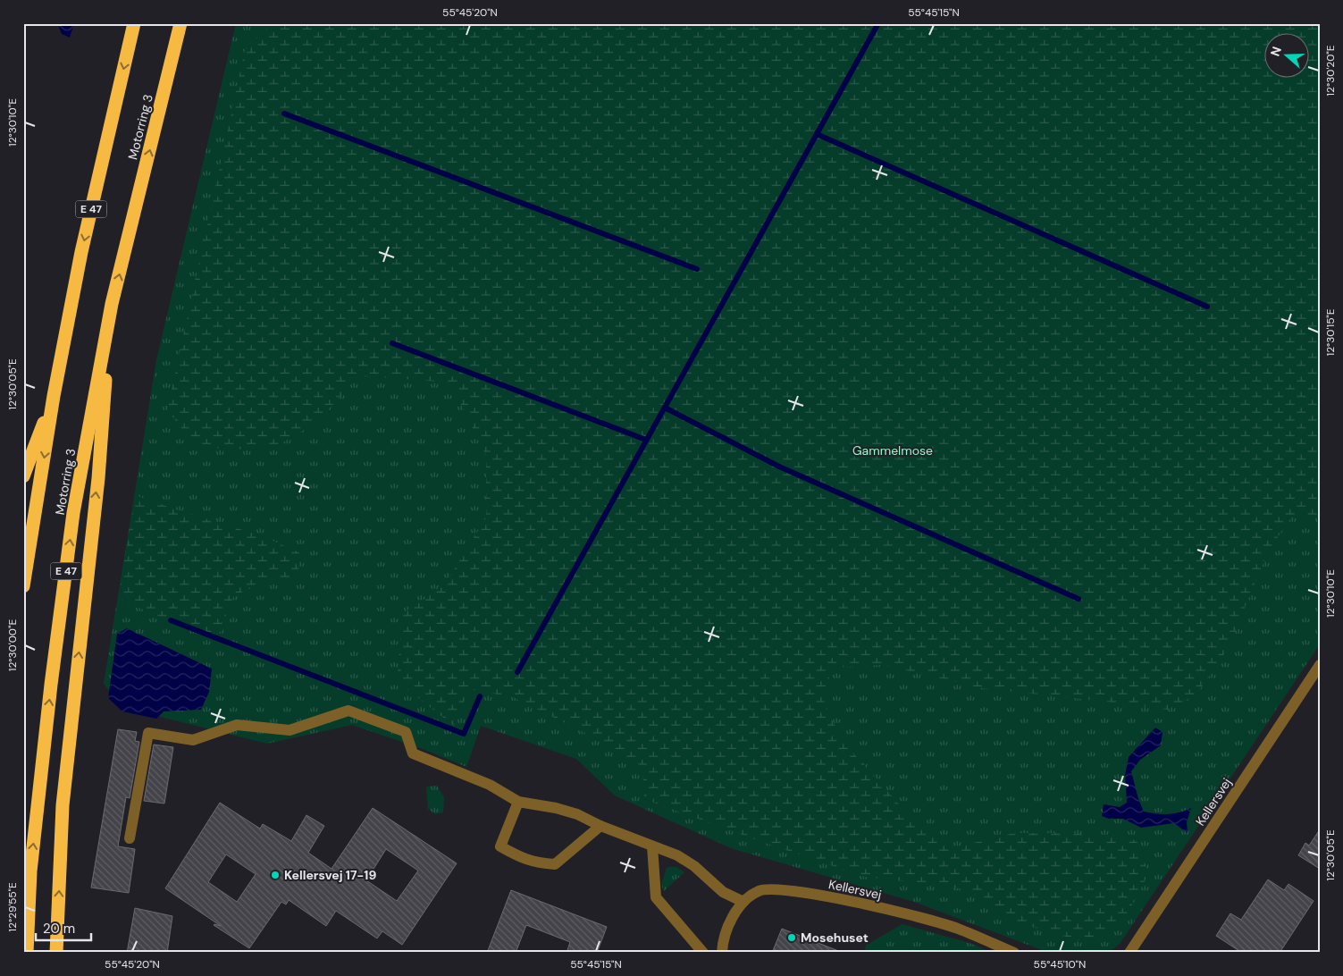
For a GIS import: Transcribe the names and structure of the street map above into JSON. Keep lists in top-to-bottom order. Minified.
{"streets":{"highway":["Motorring 3","E 47"],"street":["Kellersvej"]},"parks":["Gammelmose"],"places":["Kellersvej 17-19","Mosehuset"],"scale_bar":"20 m","north":"left","coordinates":["55°45'20\"N","55°45'15\"N","12°30'20\"E","12°30'10\"E","12°30'15\"E","12°30'05\"E","12°30'00\"E","12°29'55\"E","55°45'10\"N"]}
